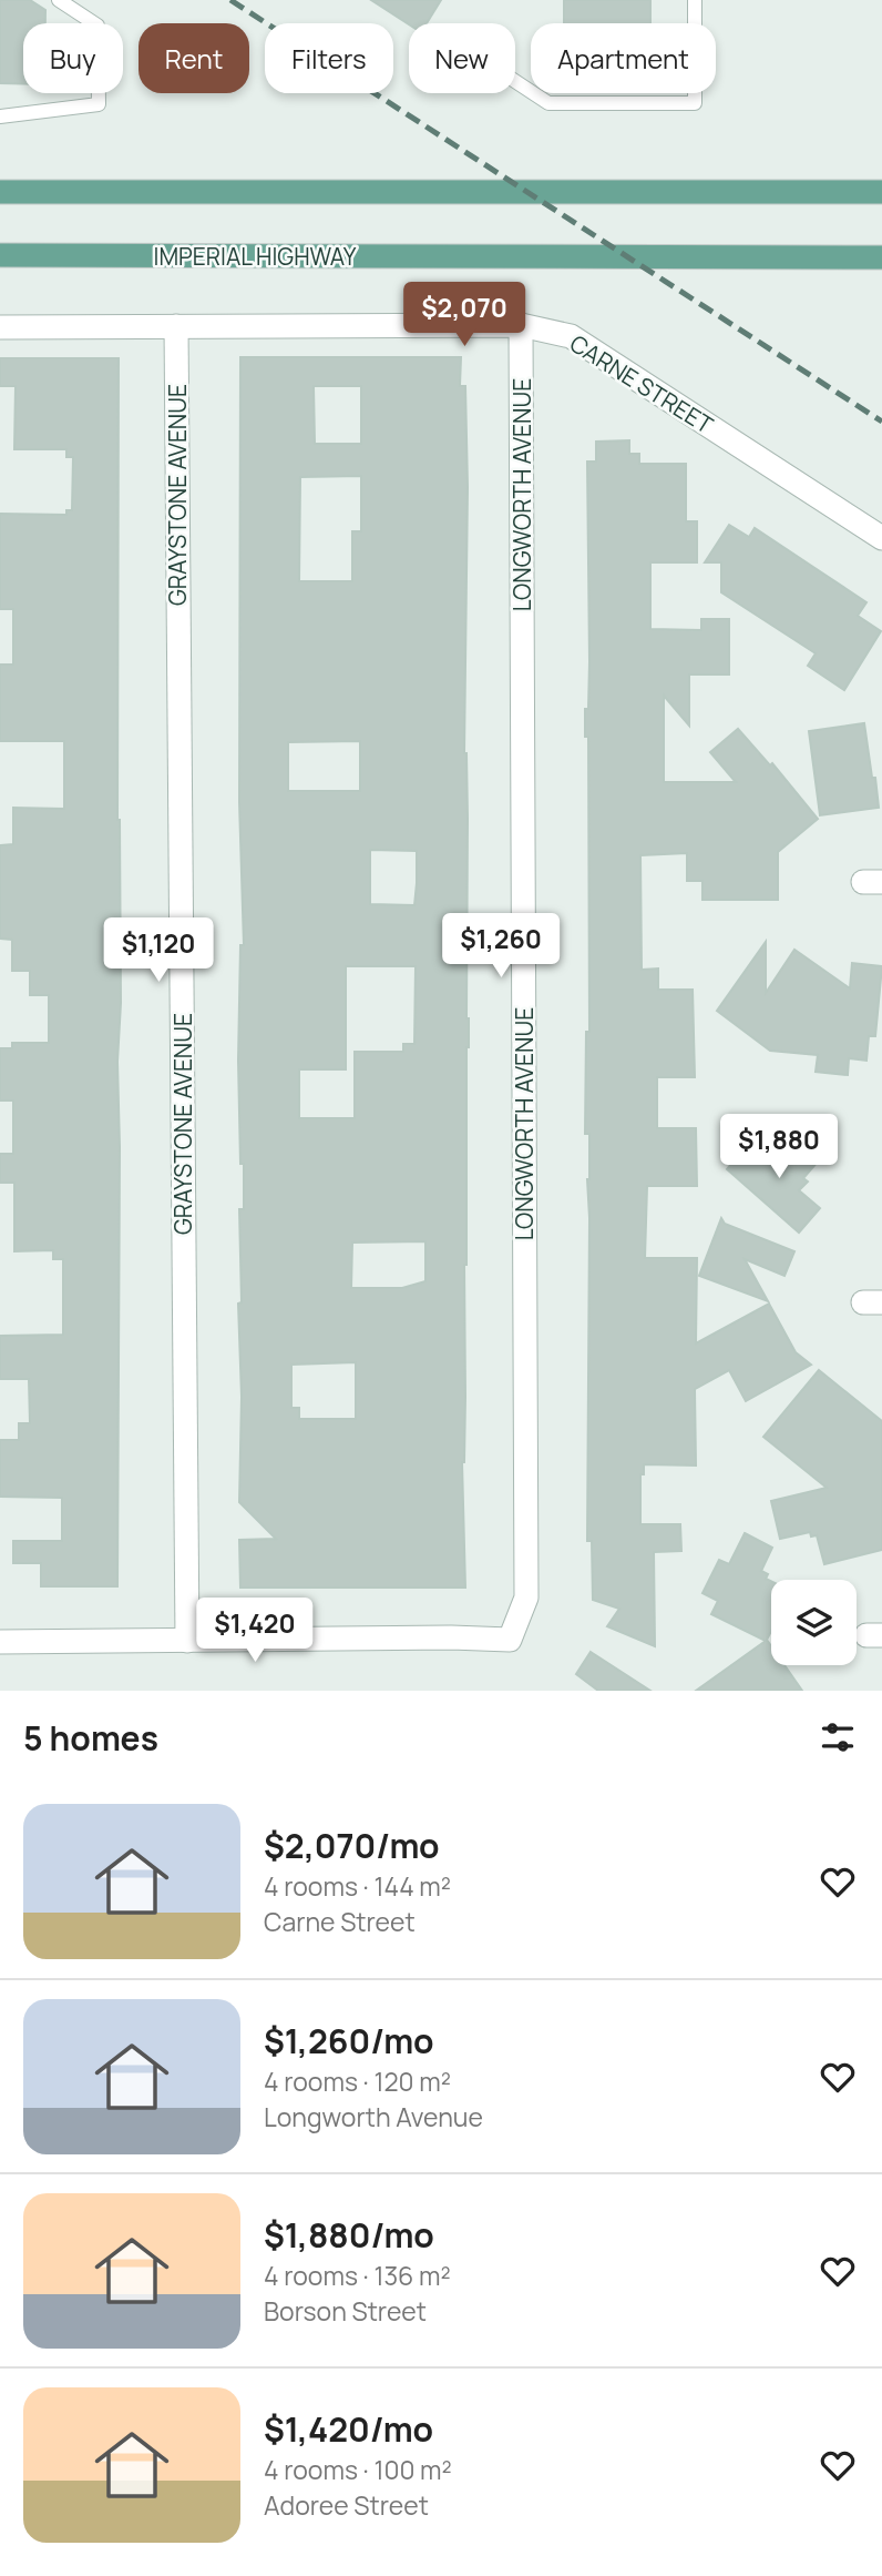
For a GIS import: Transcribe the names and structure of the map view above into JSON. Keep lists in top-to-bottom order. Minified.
{"streets":{"main road":["IMPERIAL HIGHWAY"],"street":["CARNE STREET","GRAYSTONE AVENUE","LONGWORTH AVENUE"]},"crossings":[["CARNE STREET","GRAYSTONE AVENUE"],["CARNE STREET","LONGWORTH AVENUE"],["GRAYSTONE AVENUE","LONGWORTH AVENUE"]],"page":{"chip":["Buy","Rent","Filters","New","Apartment"],"price":["$2,070","$1,260","$1,120","$1,880","$1,420"],"heading":"5 homes","list":[{"name":"$2,070/mo","note":"4 rooms · 144 m² · Carne Street"},{"name":"$1,260/mo","note":"4 rooms · 120 m² · Longworth Avenue"},{"name":"$1,880/mo","note":"4 rooms · 136 m² · Borson Street"},{"name":"$1,420/mo","note":"4 rooms · 100 m² · Adoree Street"}]}}
